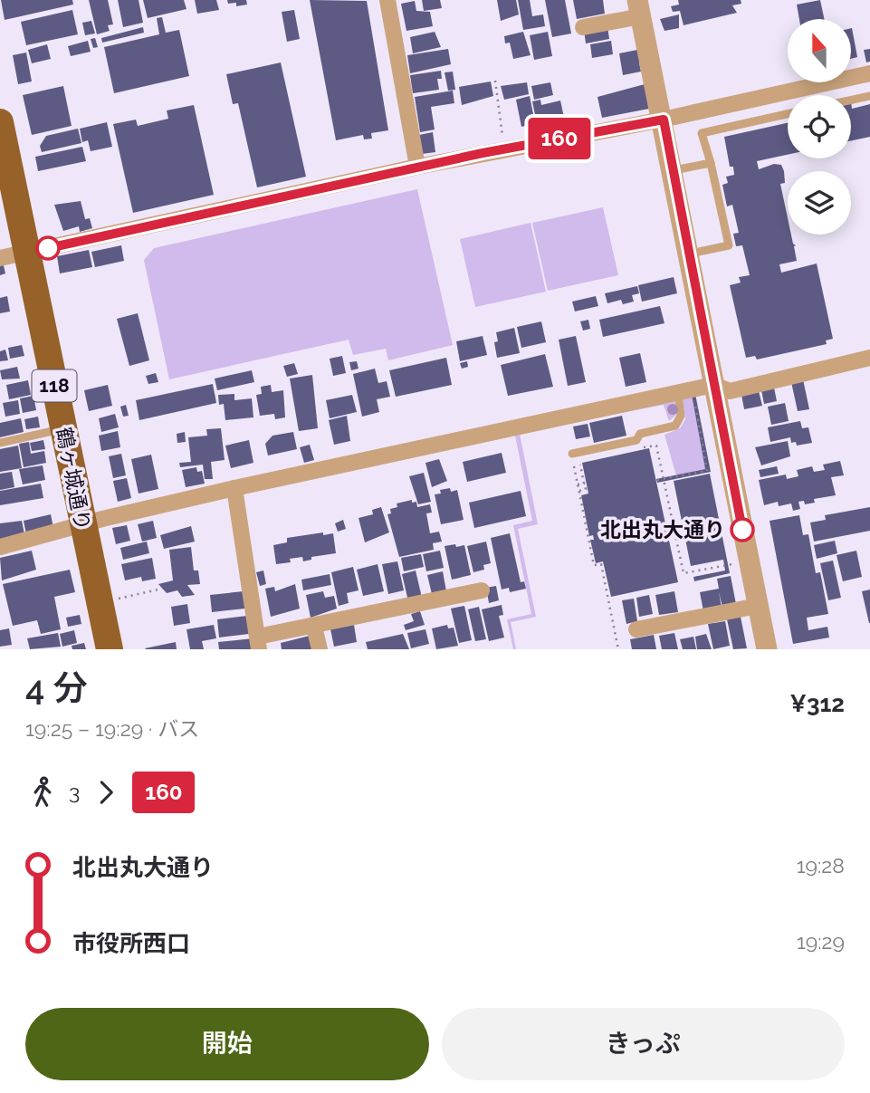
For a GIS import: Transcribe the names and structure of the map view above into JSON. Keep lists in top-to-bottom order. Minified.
{"streets":{"highway":["118","鶴ヶ城通り"]},"places":["北出丸大通り"],"lines":["bus line 160"],"north":"top","page":{"on_map":"160","heading":["4 分","19:25 – 19:29 · バス","¥312"],"legs":["3","160"],"list":[{"name":"北出丸大通り","value":"19:28"},{"name":"市役所西口","value":"19:29"}],"buttons":["開始","きっぷ"]}}
